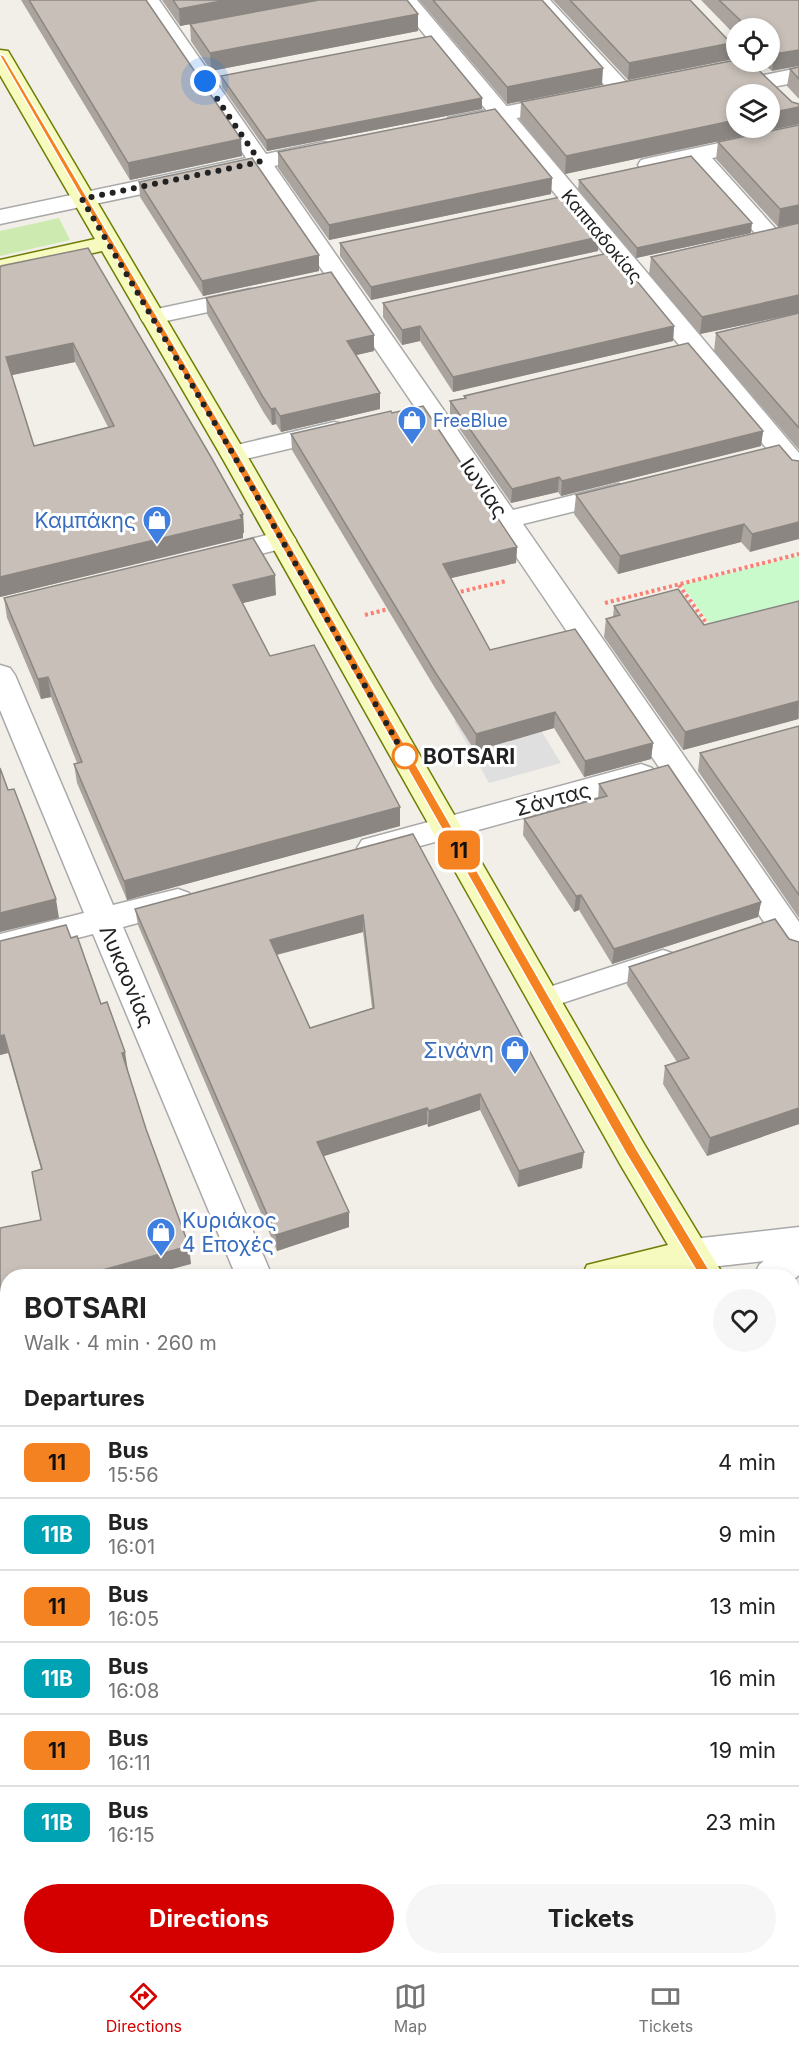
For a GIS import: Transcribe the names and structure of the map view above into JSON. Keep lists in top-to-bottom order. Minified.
{"streets":{"street":["Καππαδοκίας","Ιωνίας","Σάντας","Λυκαονίας"]},"crossings":[["Ιωνίας","Σάντας"]],"places":{"shop":["FreeBlue","Καμπάκης","Σινάνη","Κυριάκος 4 Εποχές"],"other":["BOTSARI"]},"lines":["bus line 11"],"page":{"on_map":"11","heading":[["BOTSARI","Walk · 4 min · 260 m"],"Departures"],"list":[{"mark":"11","name":"Bus","note":"15:56","value":"4 min"},{"mark":"11Β","name":"Bus","note":"16:01","value":"9 min"},{"mark":"11","name":"Bus","note":"16:05","value":"13 min"},{"mark":"11Β","name":"Bus","note":"16:08","value":"16 min"},{"mark":"11","name":"Bus","note":"16:11","value":"19 min"},{"mark":"11Β","name":"Bus","note":"16:15","value":"23 min"}],"buttons":["Directions","Tickets"],"tabs":["Directions","Map","Tickets"]}}
